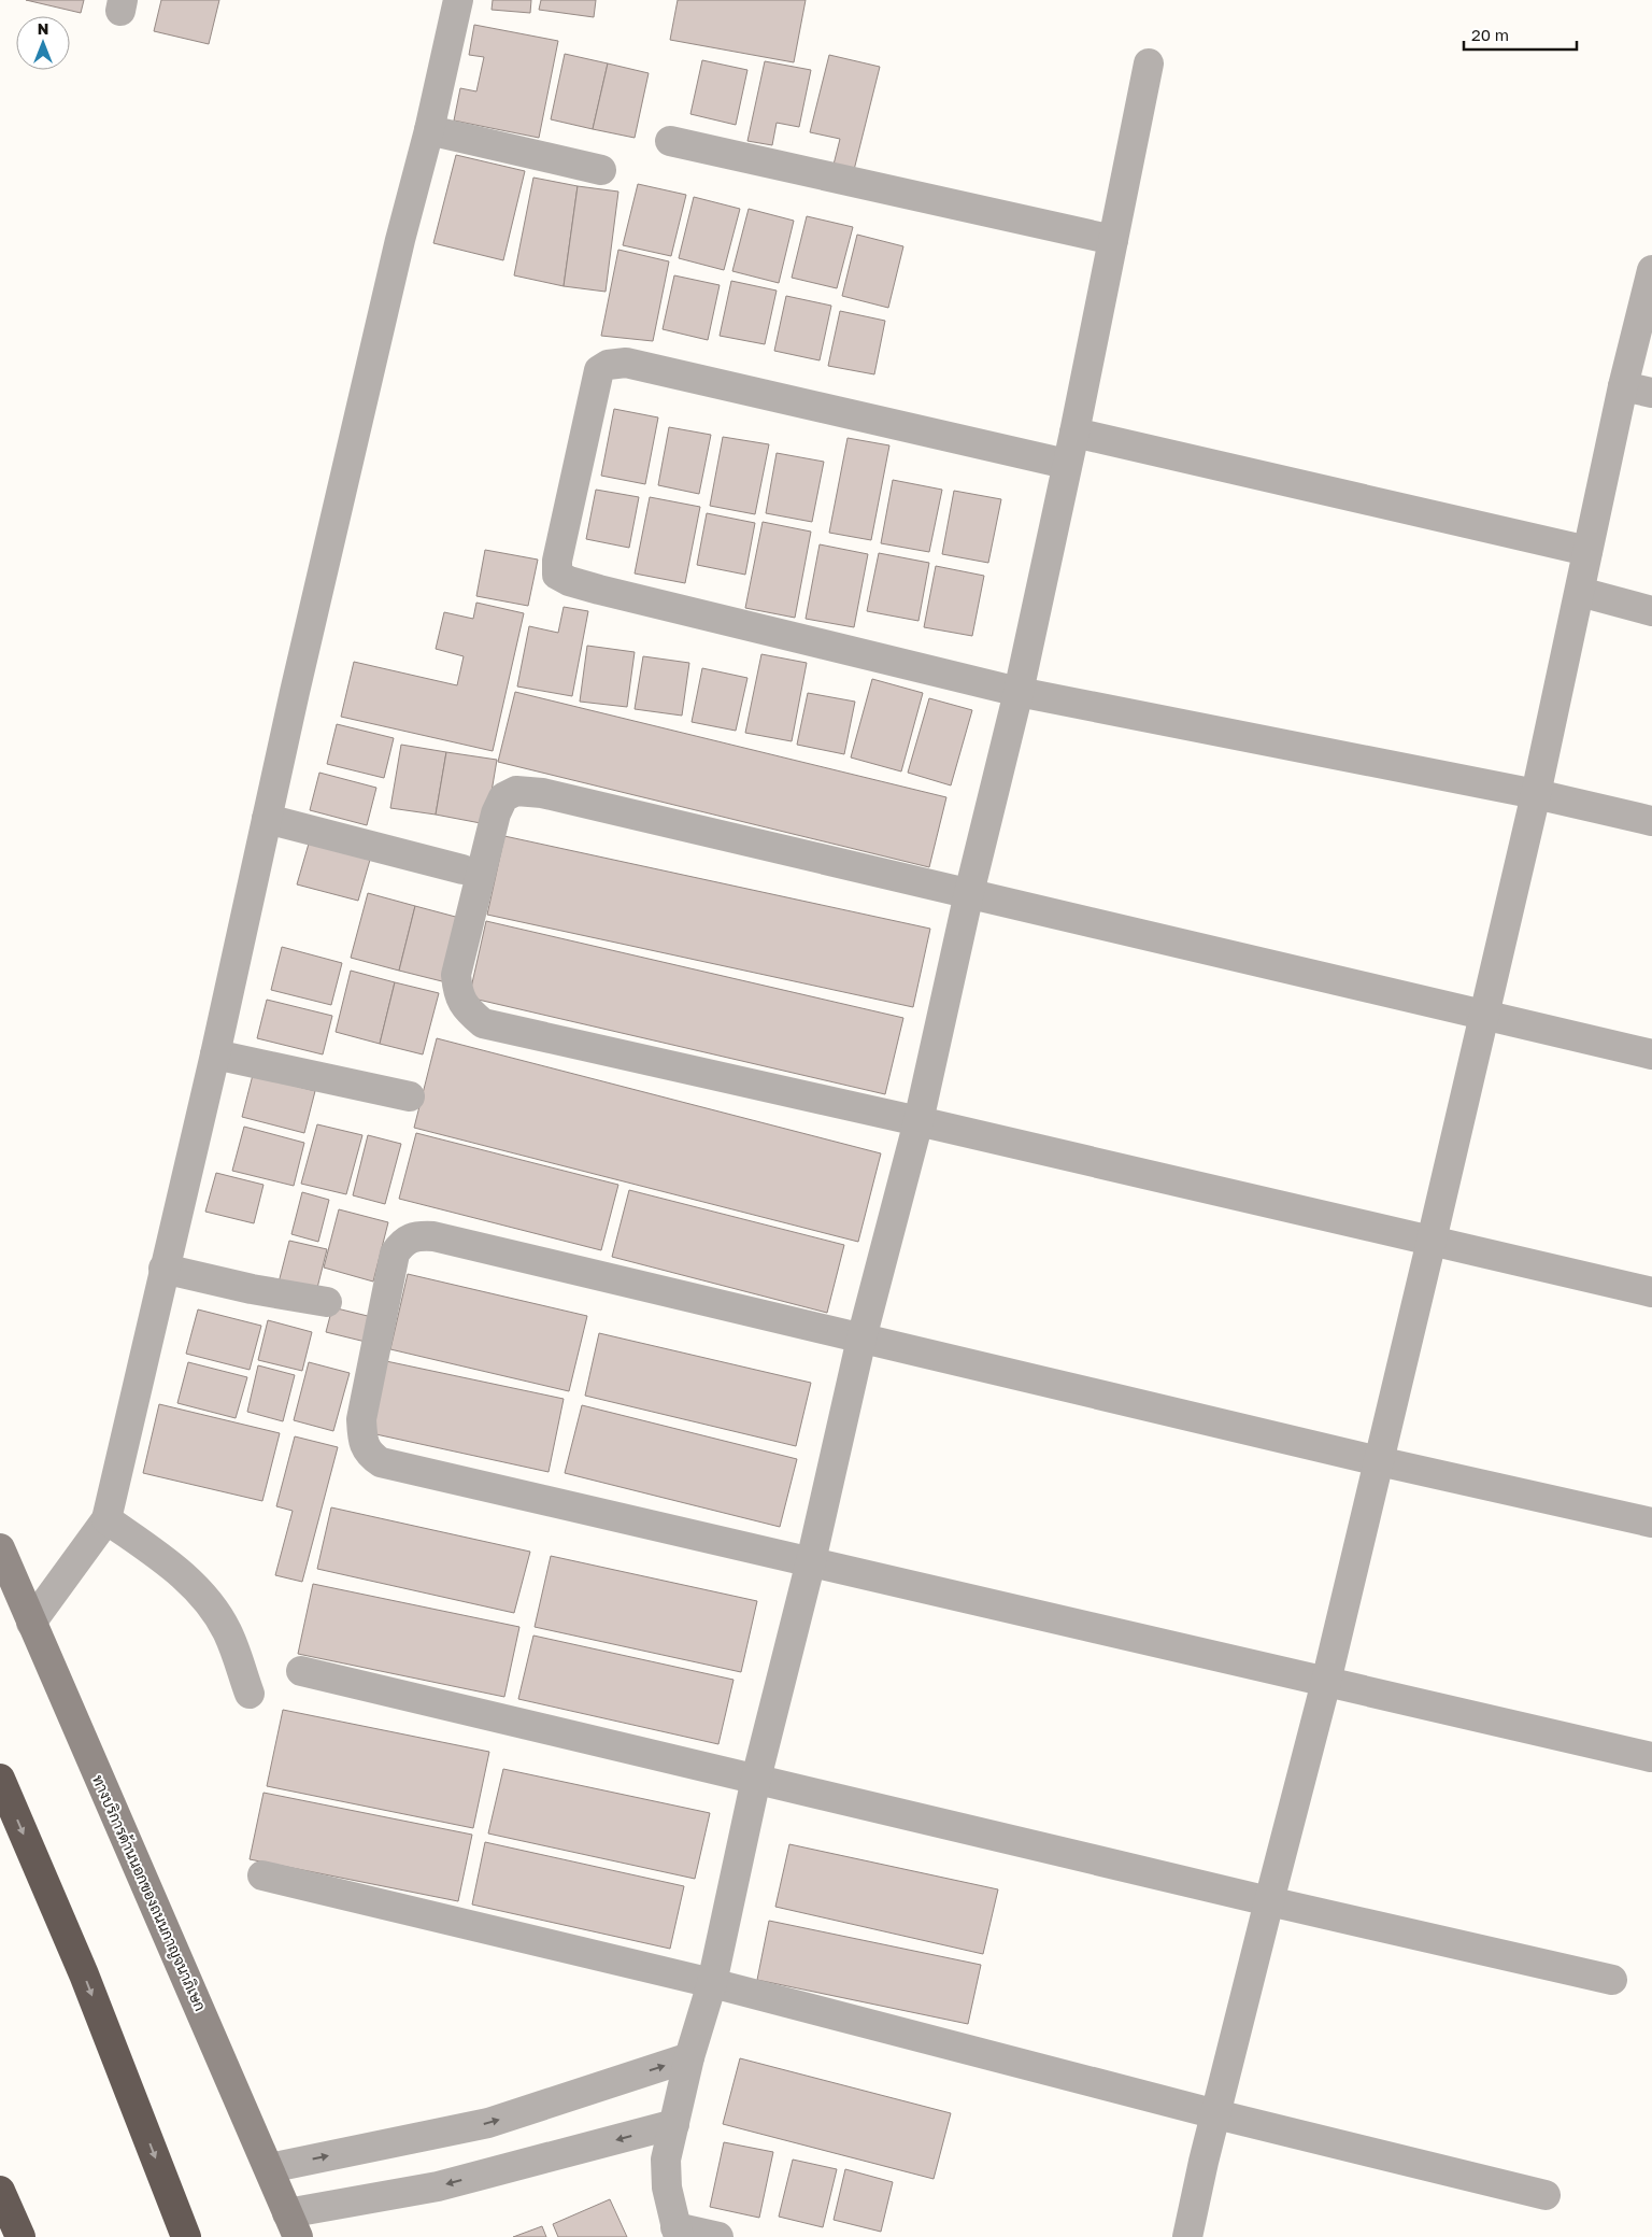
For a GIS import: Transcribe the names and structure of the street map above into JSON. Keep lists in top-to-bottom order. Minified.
{"streets":{"main road":["ทางบริการด้านนอกของถนนกาญจนาภิเษก"]},"scale_bar":"20 m","north":"top"}
